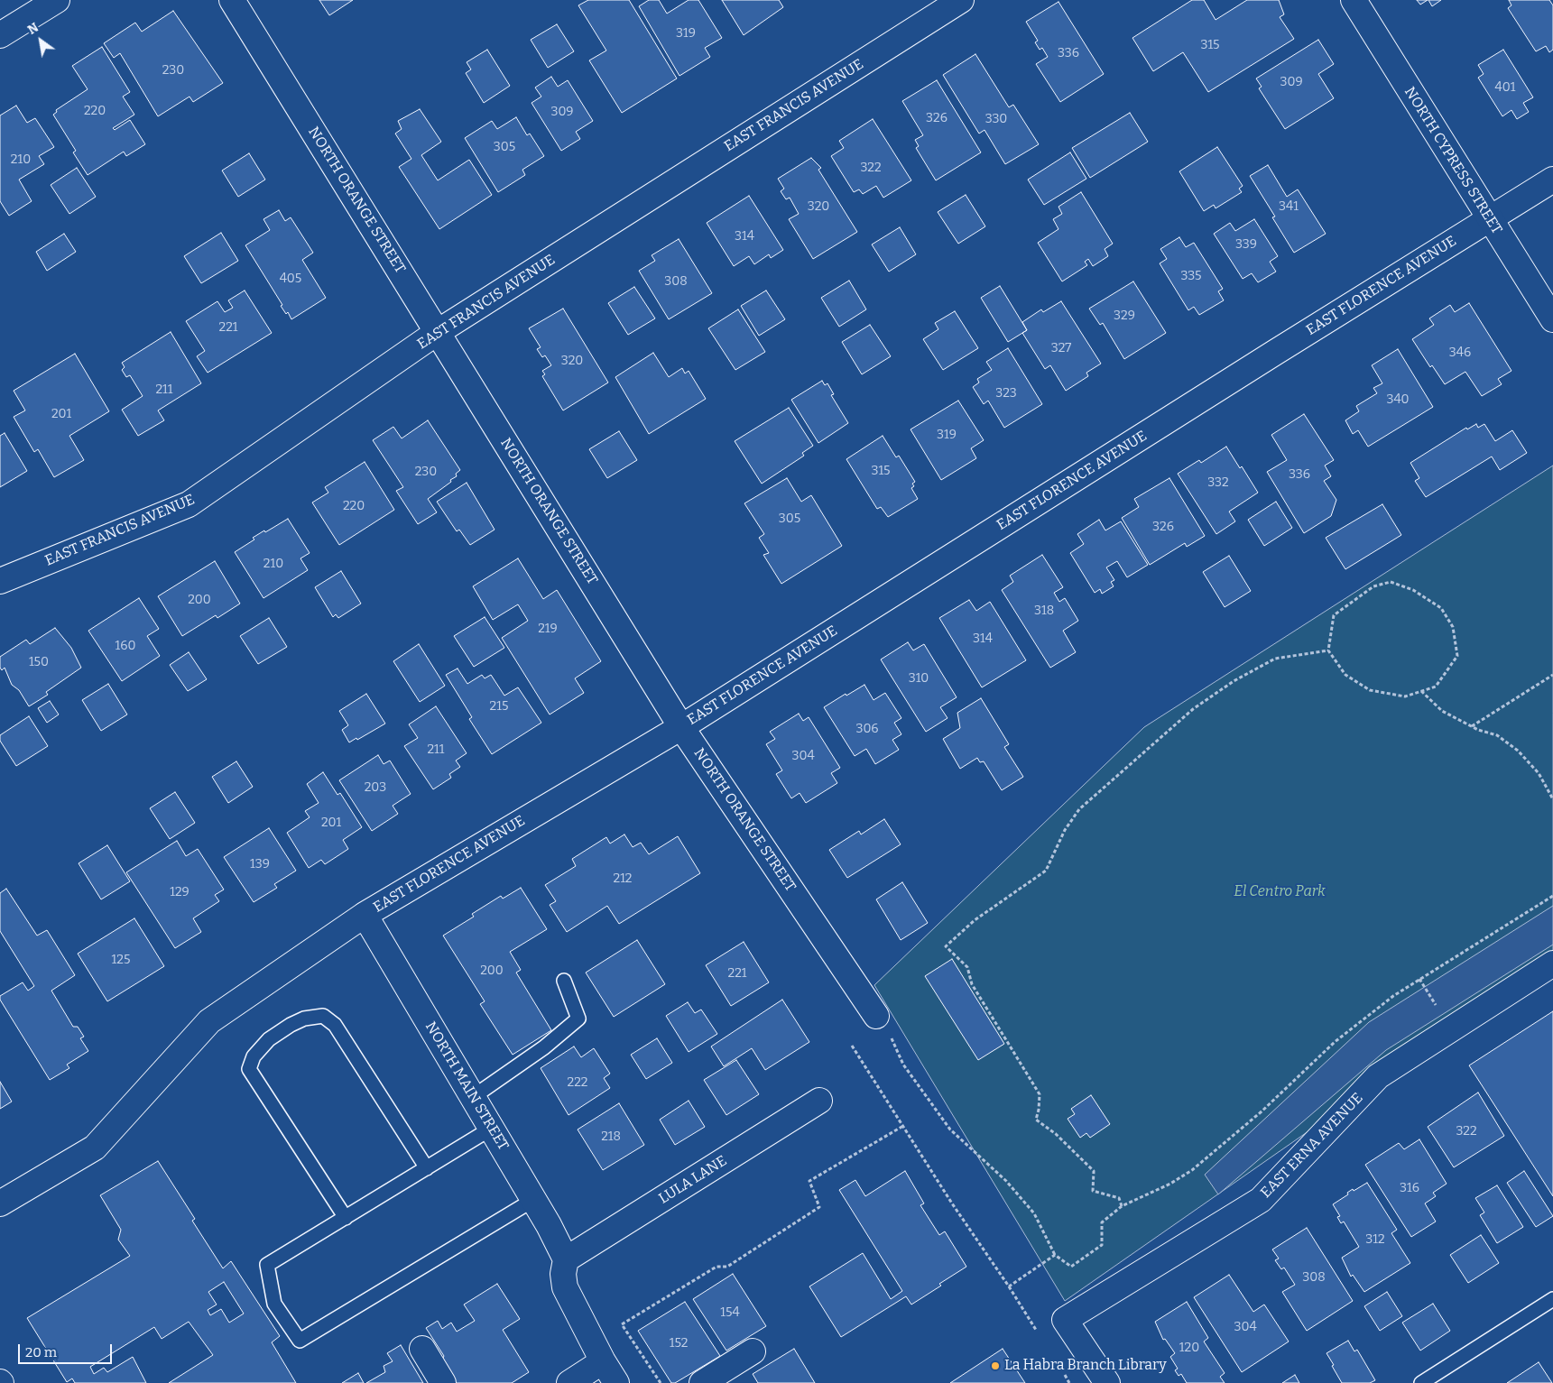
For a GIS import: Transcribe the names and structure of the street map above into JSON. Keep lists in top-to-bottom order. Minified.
{"streets":{"street":["EAST FRANCIS AVENUE","NORTH CYPRESS STREET","NORTH ORANGE STREET","EAST FLORENCE AVENUE","NORTH MAIN STREET","EAST ERNA AVENUE","LULA LANE"]},"crossings":[["EAST FRANCIS AVENUE","NORTH ORANGE STREET"],["NORTH CYPRESS STREET","EAST FLORENCE AVENUE"],["NORTH ORANGE STREET","EAST FLORENCE AVENUE"],["EAST FLORENCE AVENUE","NORTH MAIN STREET"],["NORTH MAIN STREET","LULA LANE"]],"parks":["El Centro Park"],"places":["La Habra Branch Library"],"house_numbers":["319","315","336","230","309","401","220","309","326","330","305","210","322","320","341","314","339","335","405","308","329","221","327","346","320","211","323","340","201","319","315","230","336","332","220","305","326","210","200","318","219","314","160","150","310","215","306","211","304","203","201","139","212","129","125","200","221","222","322","218","316","312","308","154","304","152","120"],"scale_bar":"20 m","north":"top left"}
